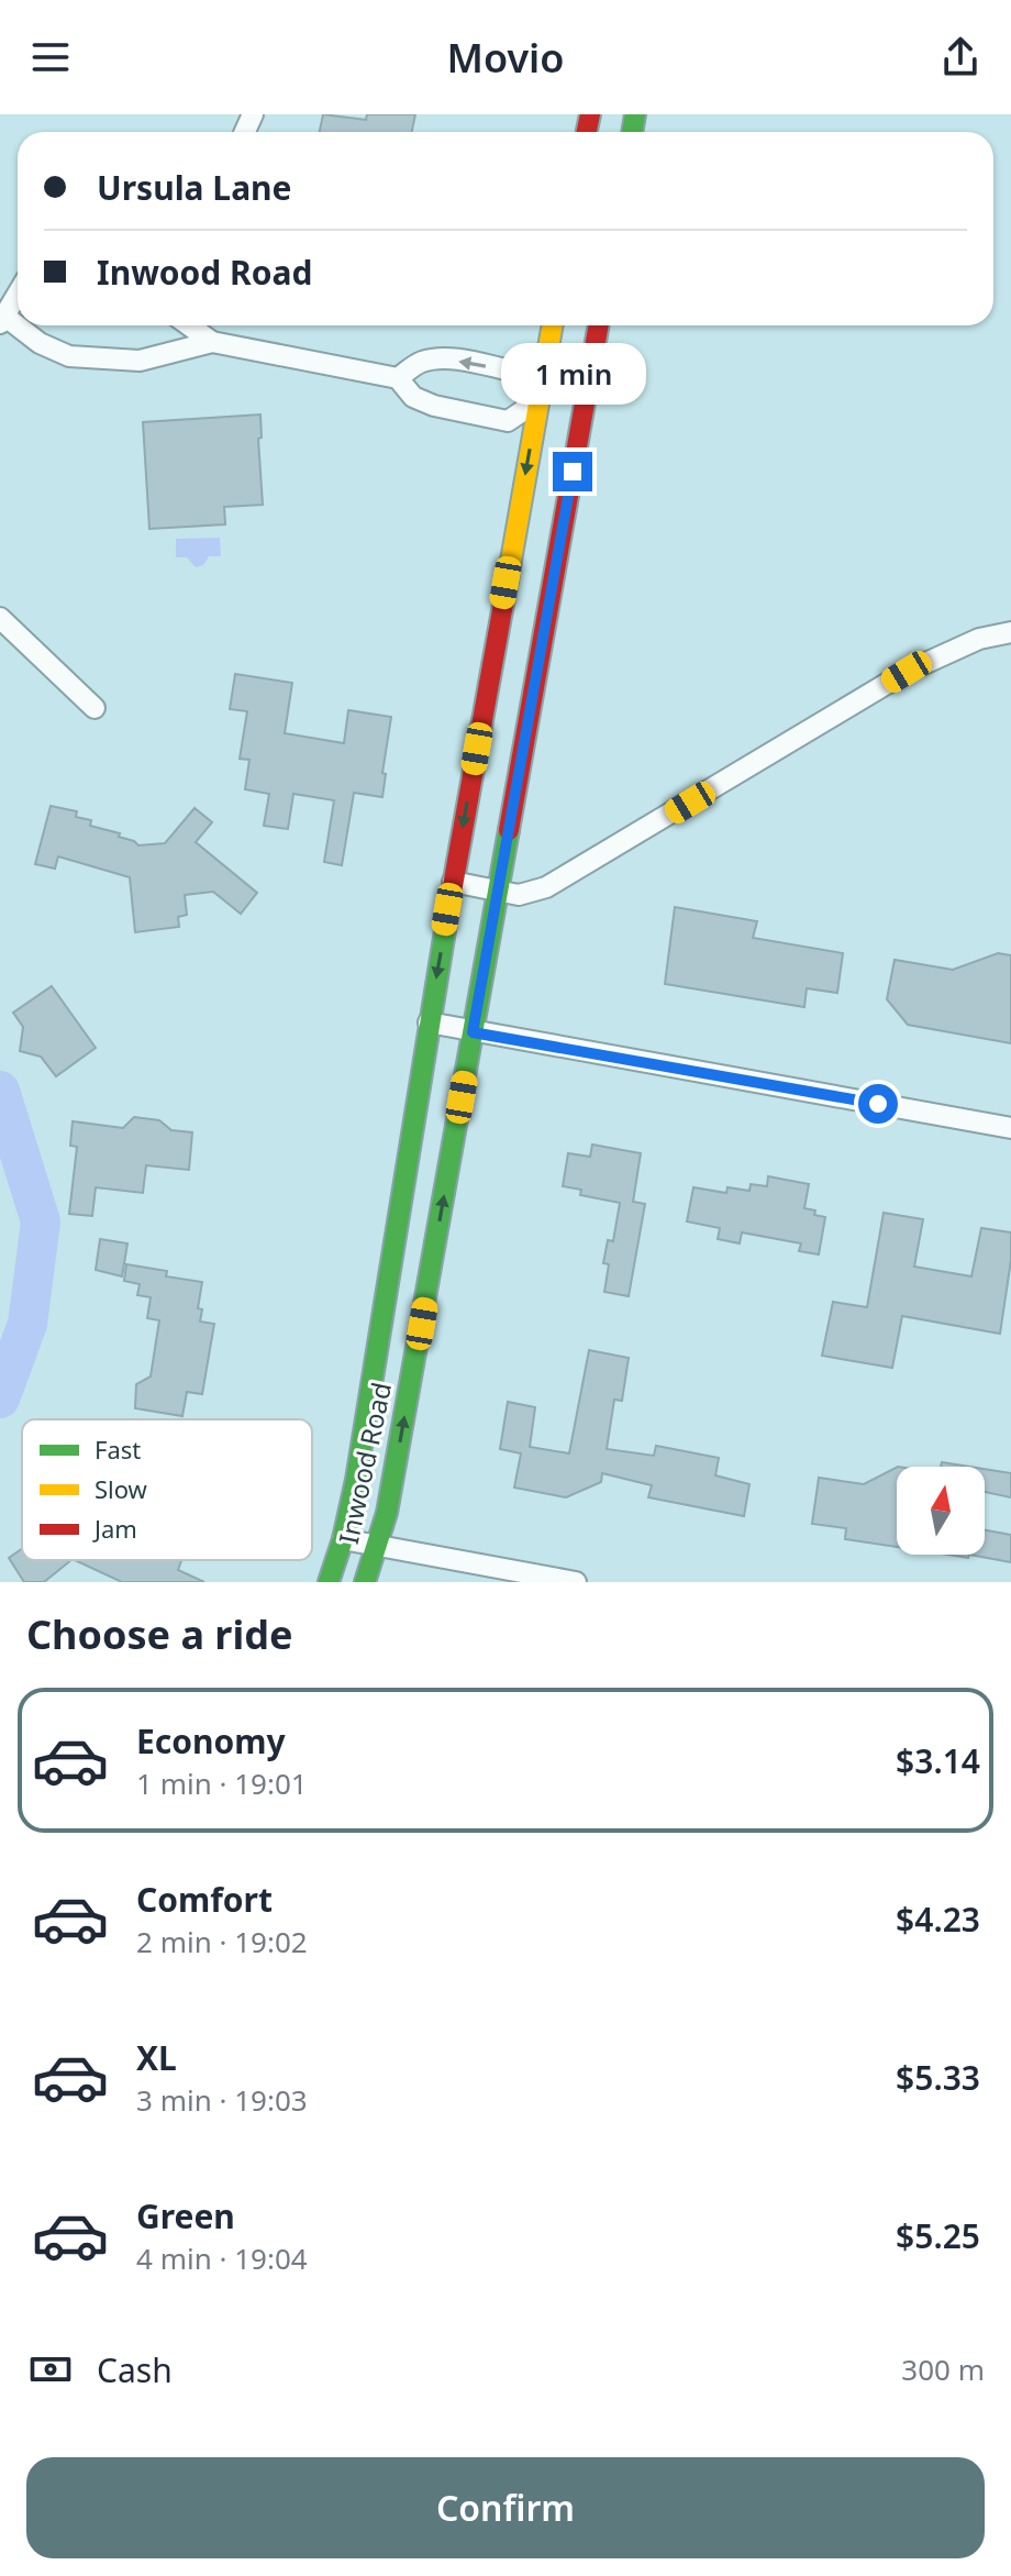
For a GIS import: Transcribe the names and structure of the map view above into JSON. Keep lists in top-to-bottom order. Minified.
{"streets":{"main road":["Inwood Road"]},"legend":["Fast","Slow","Jam"],"north":"top","page":{"header":"Movio","banner":["Ursula Lane","Inwood Road"],"bubble":"1 min","heading":"Choose a ride","list":[{"name":"Economy","note":"1 min · 19:01","value":"$3.14"},{"name":"Comfort","note":"2 min · 19:02","value":"$4.23"},{"name":"XL","note":"3 min · 19:03","value":"$5.33"},{"name":"Green","note":"4 min · 19:04","value":"$5.25"}],"pay":["Cash","300 m"],"buttons":"Confirm"}}
